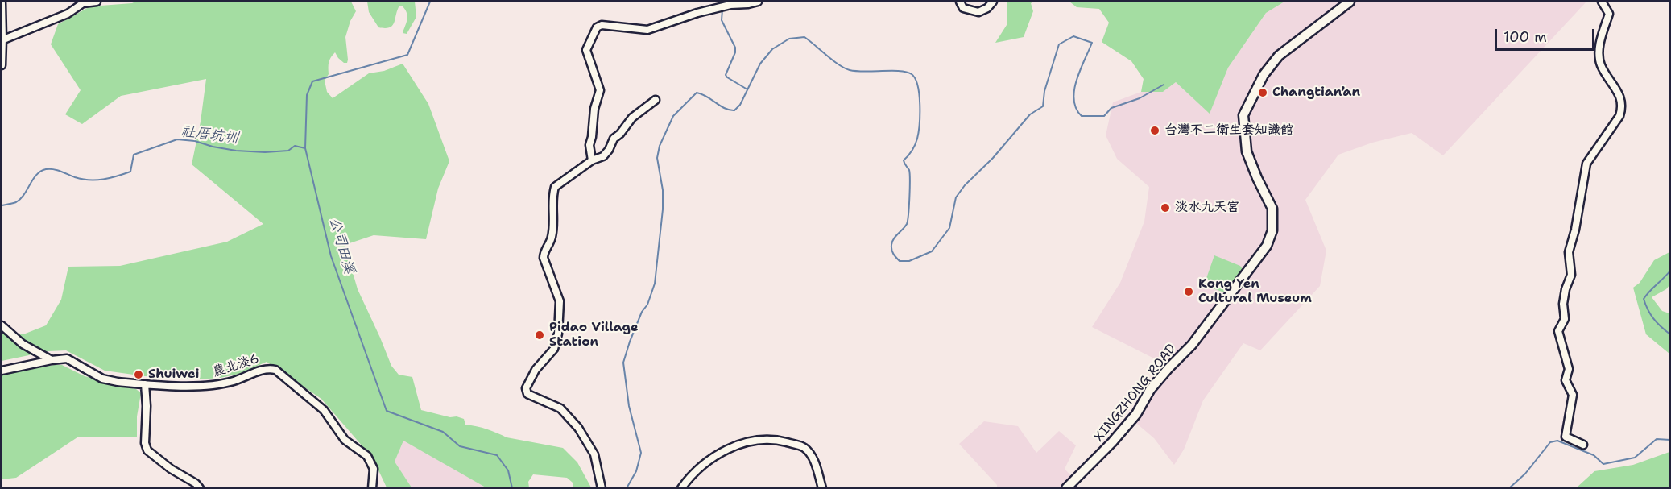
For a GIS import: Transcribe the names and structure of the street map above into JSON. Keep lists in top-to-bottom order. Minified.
{"streets":{"street":["農北淡6","XINGZHONG ROAD"]},"water":["社厝坑圳","公司田溪"],"places":["Changtian’an","台灣不二衛生套知識館","淡水九天宮","Kong Yen Cultural Museum","Pidao Village Station","Shuiwei"],"scale_bar":"100 m"}
